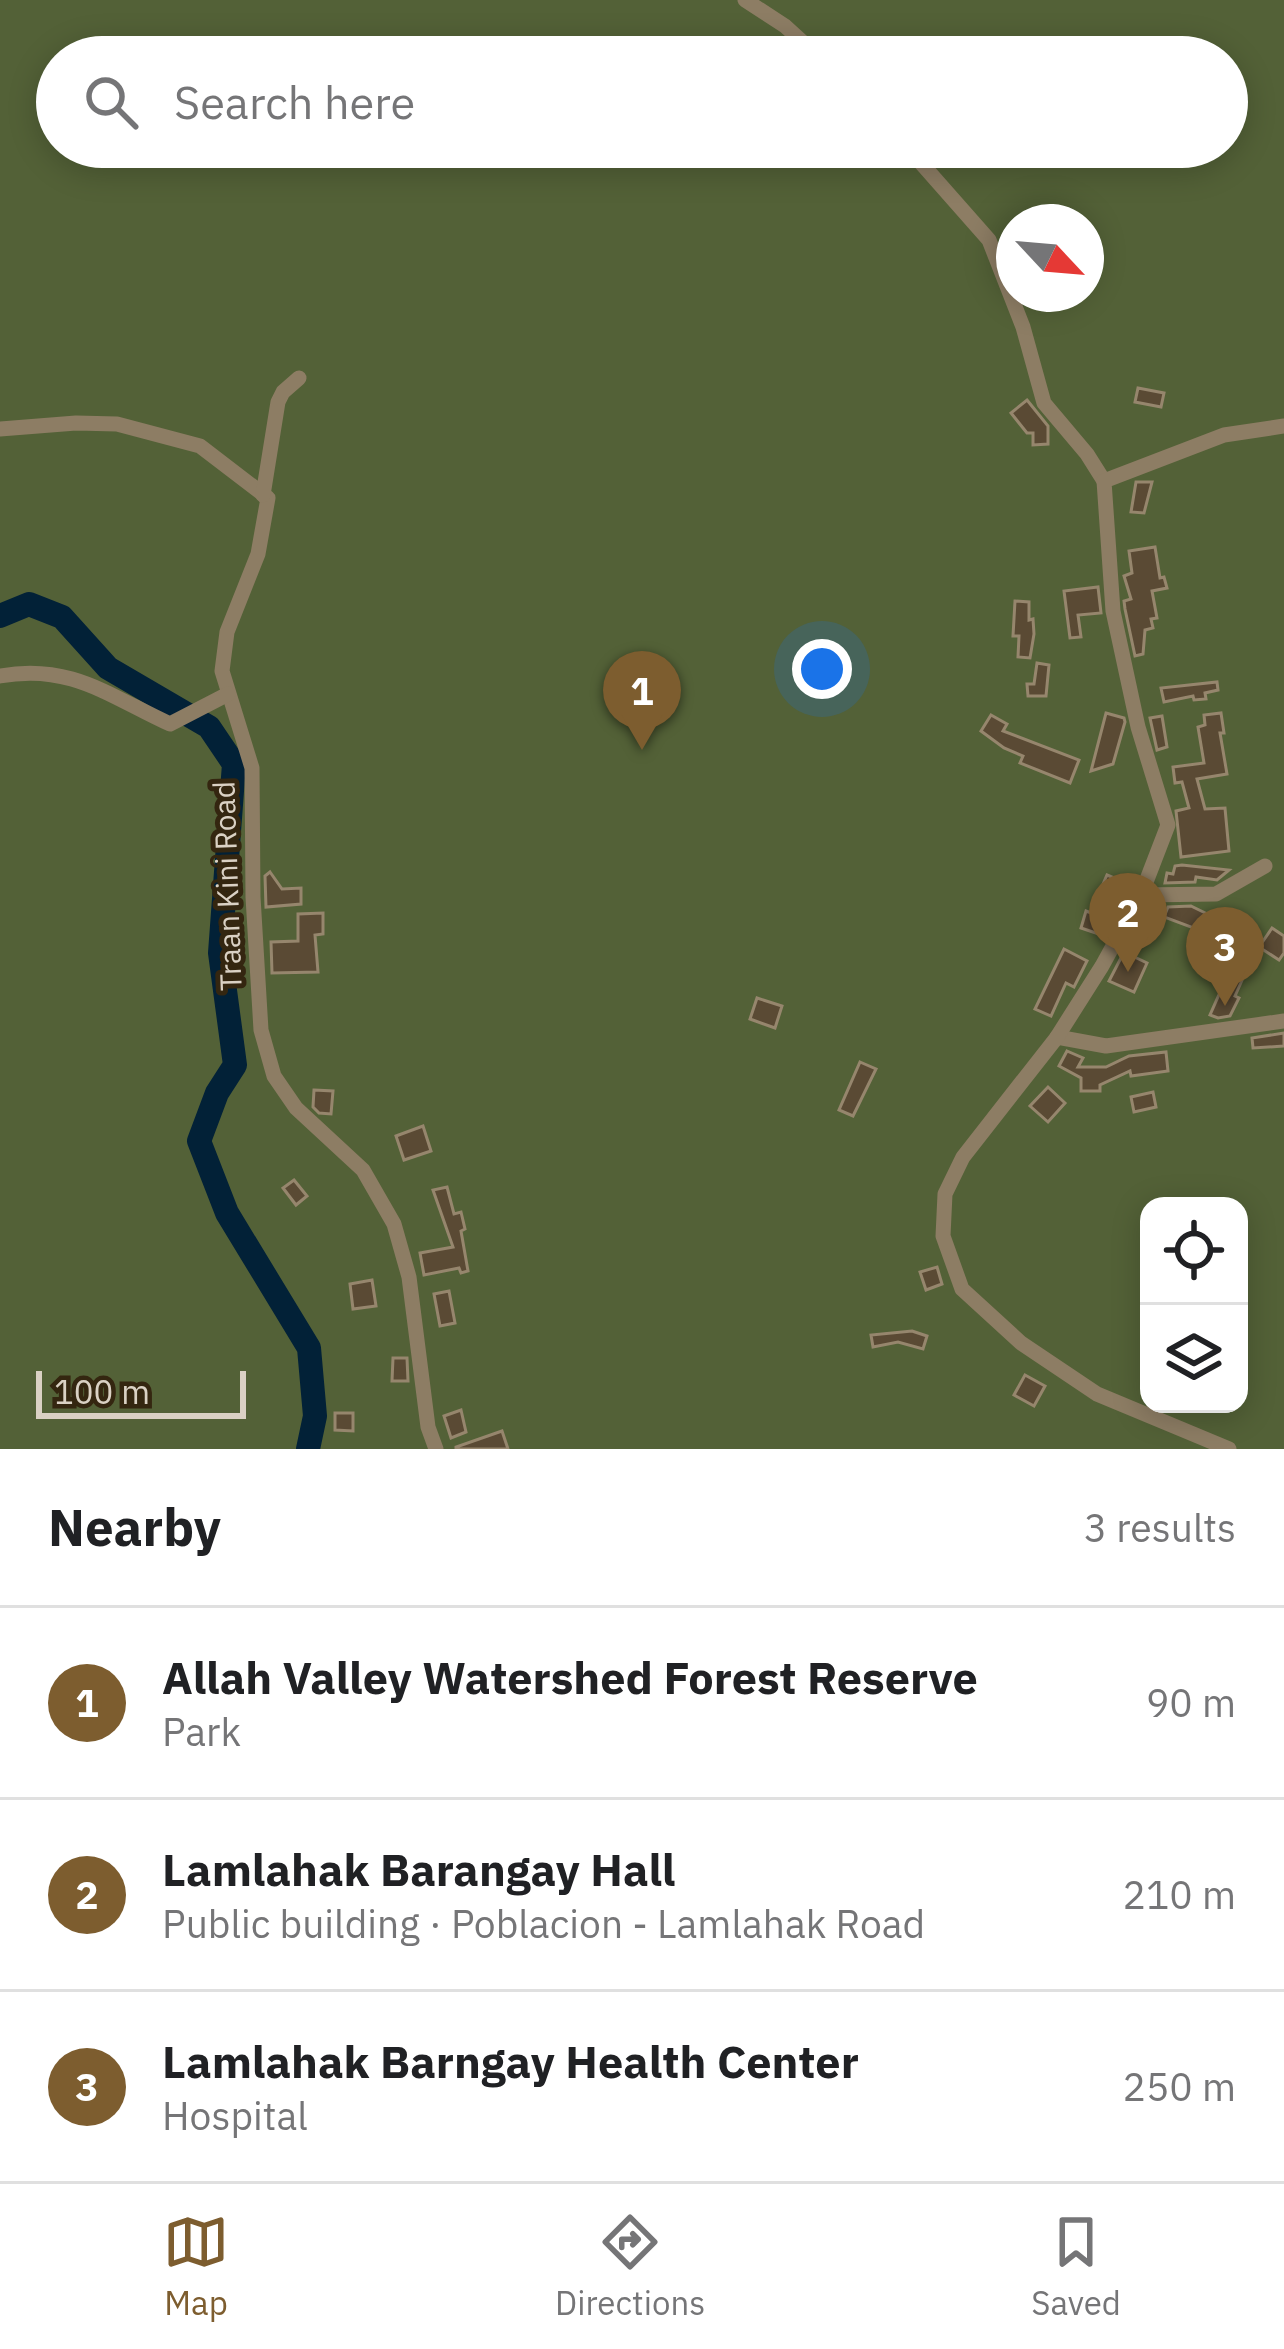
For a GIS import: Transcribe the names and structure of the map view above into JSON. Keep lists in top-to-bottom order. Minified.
{"streets":{"street":["Traan Kini Road"]},"scale_bar":"100 m","north":"bottom right","page":{"search":"Search here","pins":["1","2","3"],"scale":"100 m","heading":["Nearby","3 results"],"list":[{"mark":"1","name":"Allah Valley Watershed Forest Reserve","note":"Park","value":"90 m"},{"mark":"2","name":"Lamlahak Barangay Hall","note":"Public building · Poblacion - Lamlahak Road","value":"210 m"},{"mark":"3","name":"Lamlahak Barngay Health Center","note":"Hospital","value":"250 m"}],"nav":["Map","Directions","Saved"]}}
